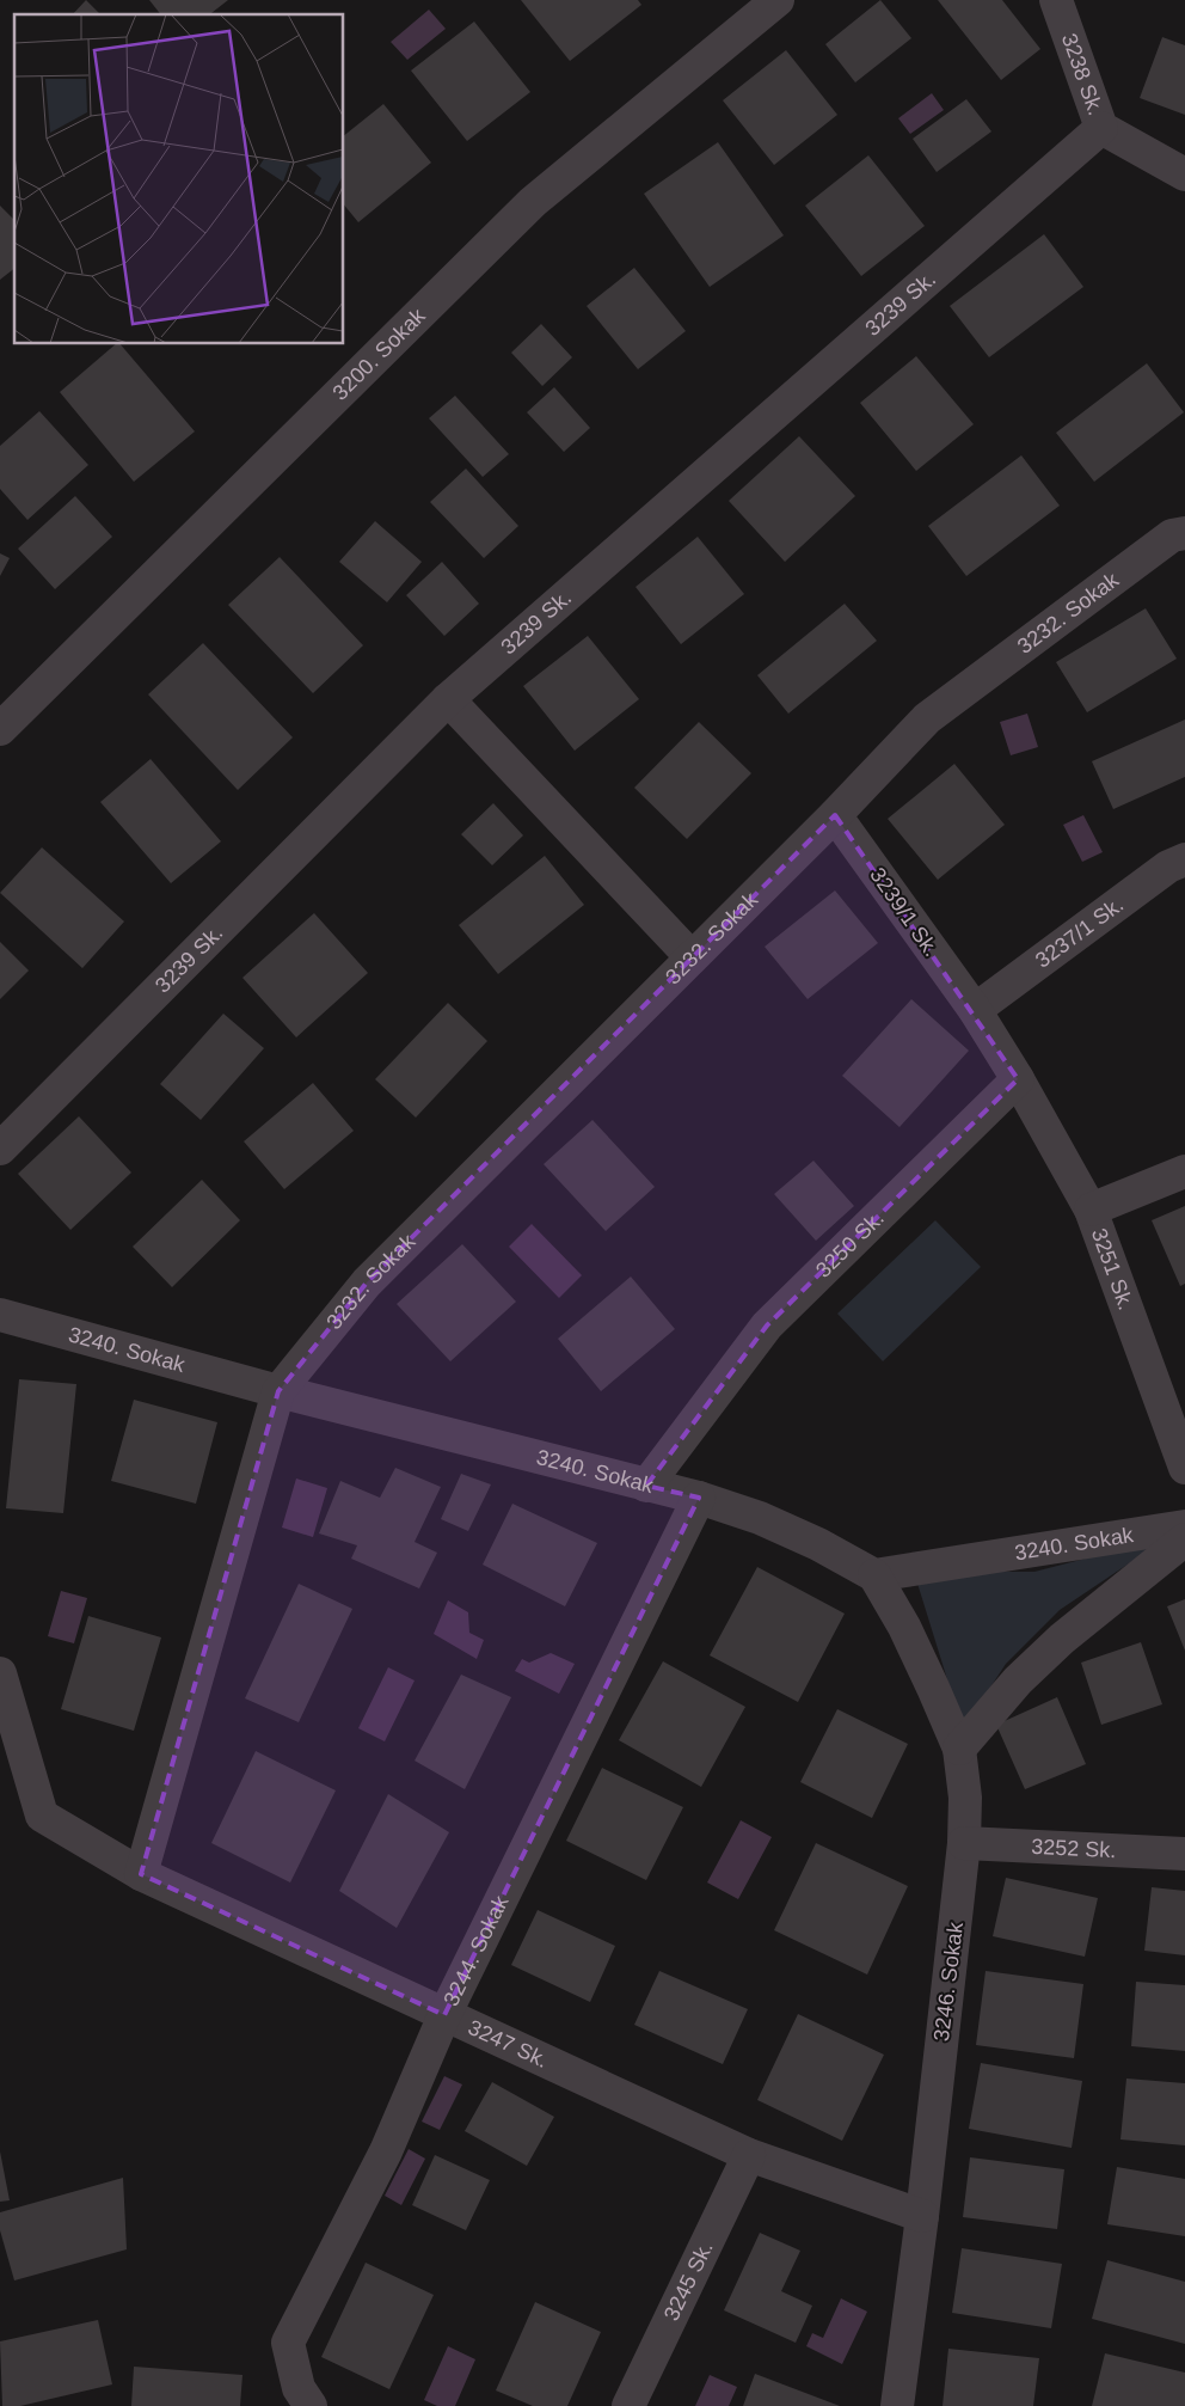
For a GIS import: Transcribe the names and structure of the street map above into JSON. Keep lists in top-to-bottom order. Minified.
{"streets":{"street":["3238 Sk.","3239 Sk.","3200. Sokak","3232. Sokak","3239/1 Sk.","3237/1 Sk.","3250 Sk.","3251 Sk.","3240. Sokak","3252 Sk.","3244. Sokak","3246. Sokak","3247 Sk.","3245 Sk."]},"crossings":[["3238 Sk.","3239 Sk."],["3232. Sokak","3239/1 Sk."],["3232. Sokak","3240. Sokak"],["3239/1 Sk.","3237/1 Sk."],["3250 Sk.","3251 Sk."],["3250 Sk.","3240. Sokak"],["3240. Sokak","3244. Sokak"],["3240. Sokak","3246. Sokak"],["3252 Sk.","3246. Sokak"],["3244. Sokak","3247 Sk."],["3246. Sokak","3247 Sk."],["3247 Sk.","3245 Sk."]]}
